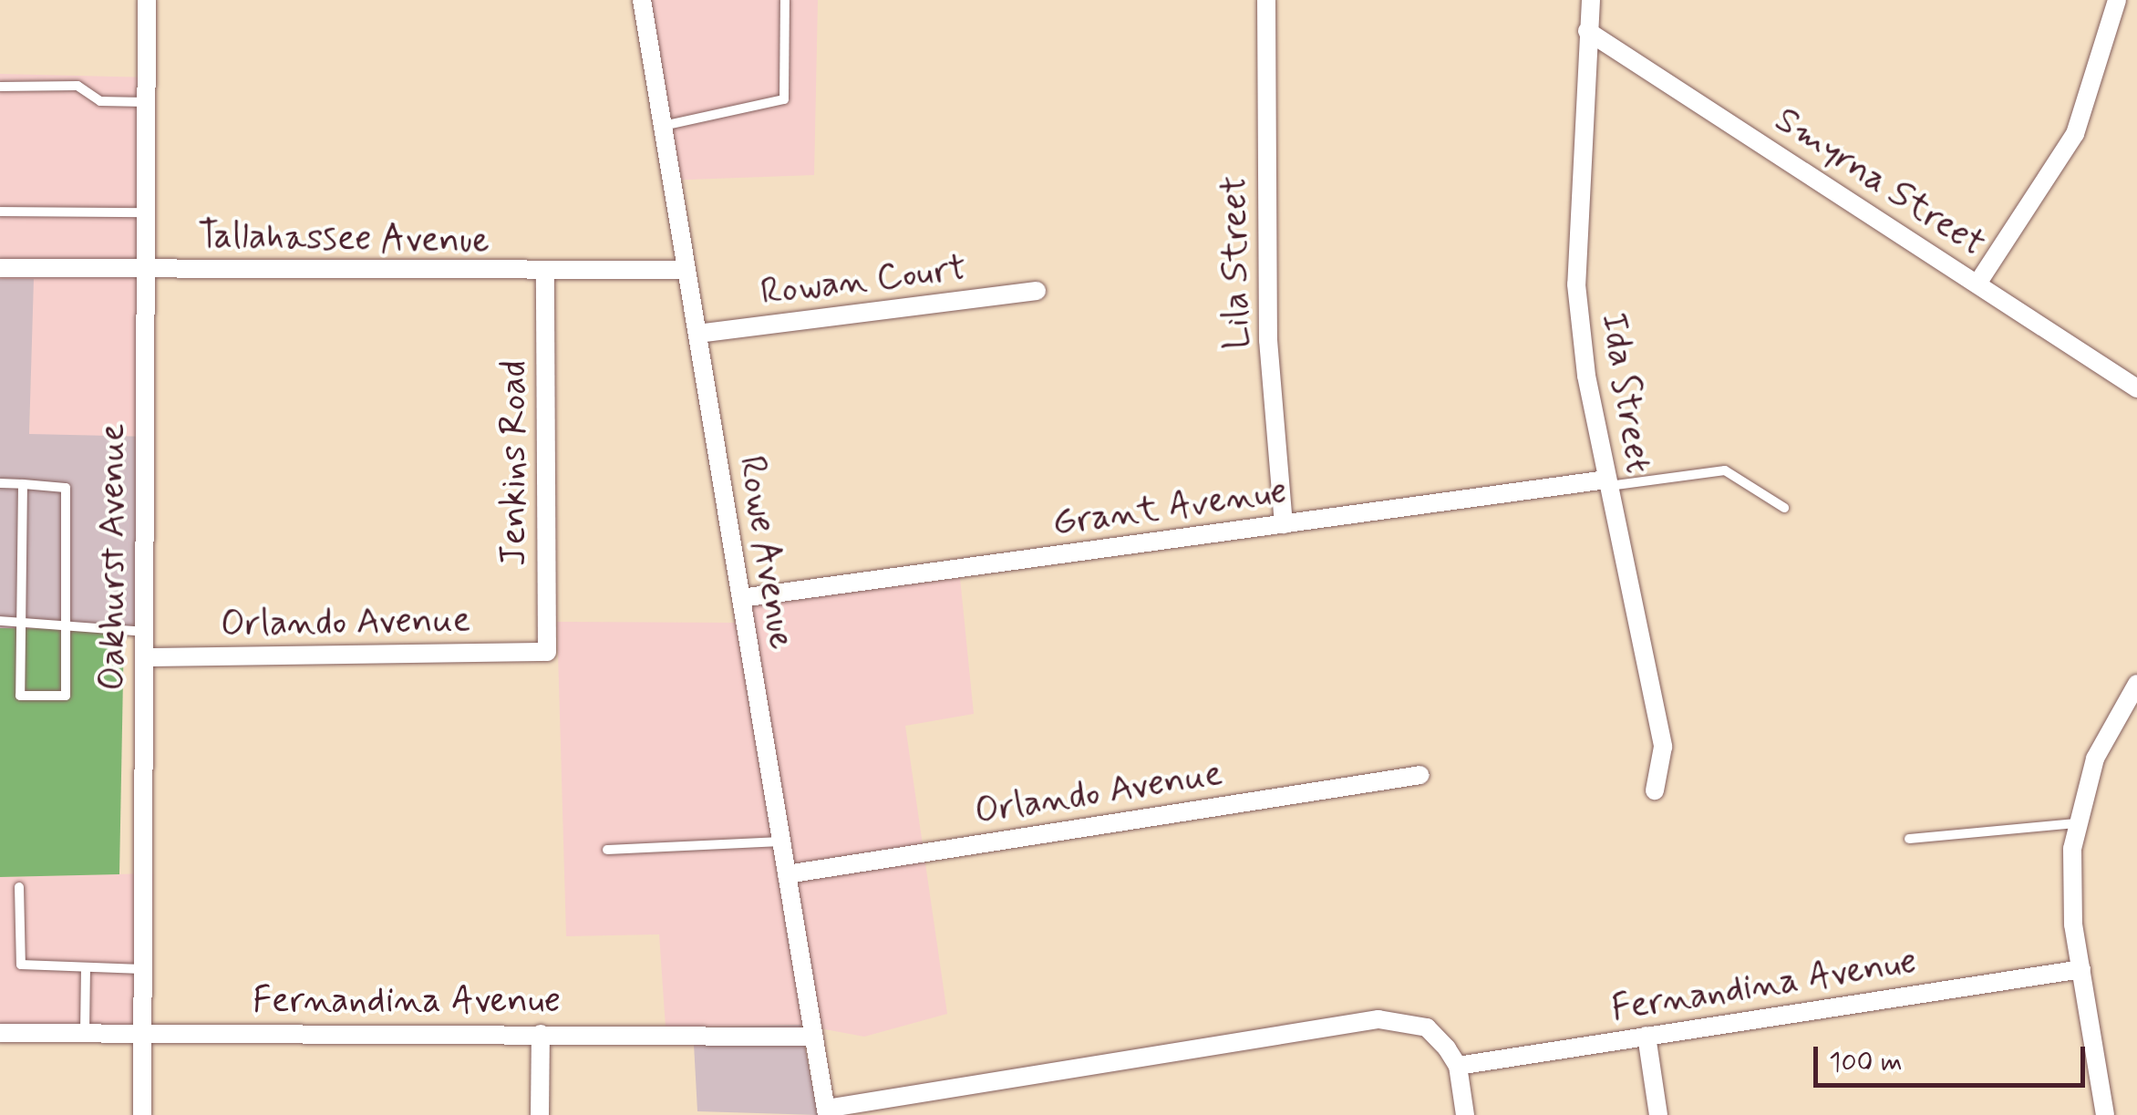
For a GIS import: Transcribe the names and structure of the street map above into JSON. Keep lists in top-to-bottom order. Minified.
{"streets":{"street":["Smyrna Street","Tallahassee Avenue","Lila Street","Rowan Court","Ida Street","Jenkins Road","Grant Avenue","Rowe Avenue","Oakhurst Avenue","Orlando Avenue","Fernandina Avenue"]},"crossings":[["Smyrna Street","Ida Street"],["Tallahassee Avenue","Jenkins Road"],["Tallahassee Avenue","Rowe Avenue"],["Tallahassee Avenue","Oakhurst Avenue"],["Lila Street","Grant Avenue"],["Rowan Court","Rowe Avenue"],["Ida Street","Grant Avenue"],["Jenkins Road","Orlando Avenue"],["Grant Avenue","Rowe Avenue"],["Rowe Avenue","Orlando Avenue"],["Rowe Avenue","Fernandina Avenue"],["Oakhurst Avenue","Orlando Avenue"],["Oakhurst Avenue","Fernandina Avenue"]],"scale_bar":"100 m"}
